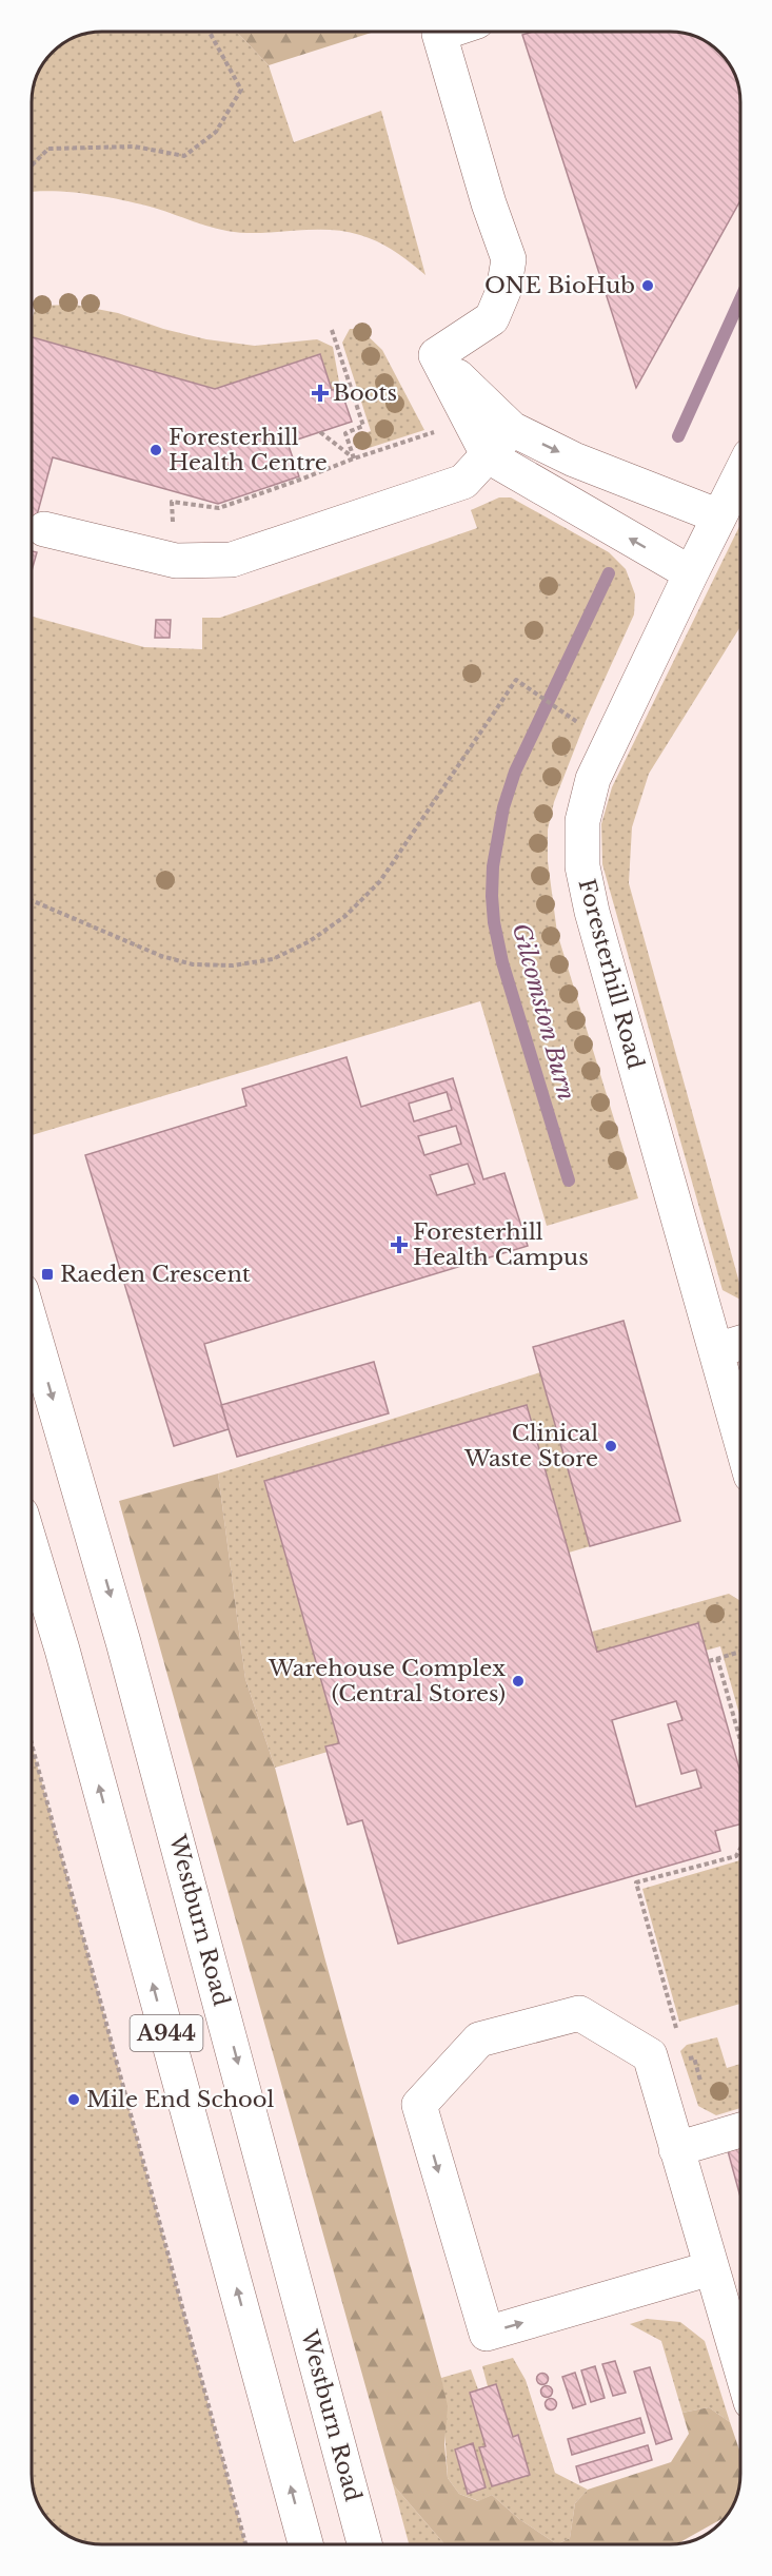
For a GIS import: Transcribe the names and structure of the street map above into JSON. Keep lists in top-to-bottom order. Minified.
{"streets":{"main road":["Foresterhill Road","Westburn Road","A944"]},"water":["Gilcomston Burn"],"places":{"other":["ONE BioHub","Foresterhill Health Centre","Clinical Waste Store","Warehouse Complex (Central Stores)","Mile End School"],"health":["Boots","Foresterhill Health Campus"],"transit":["Raeden Crescent"]}}
